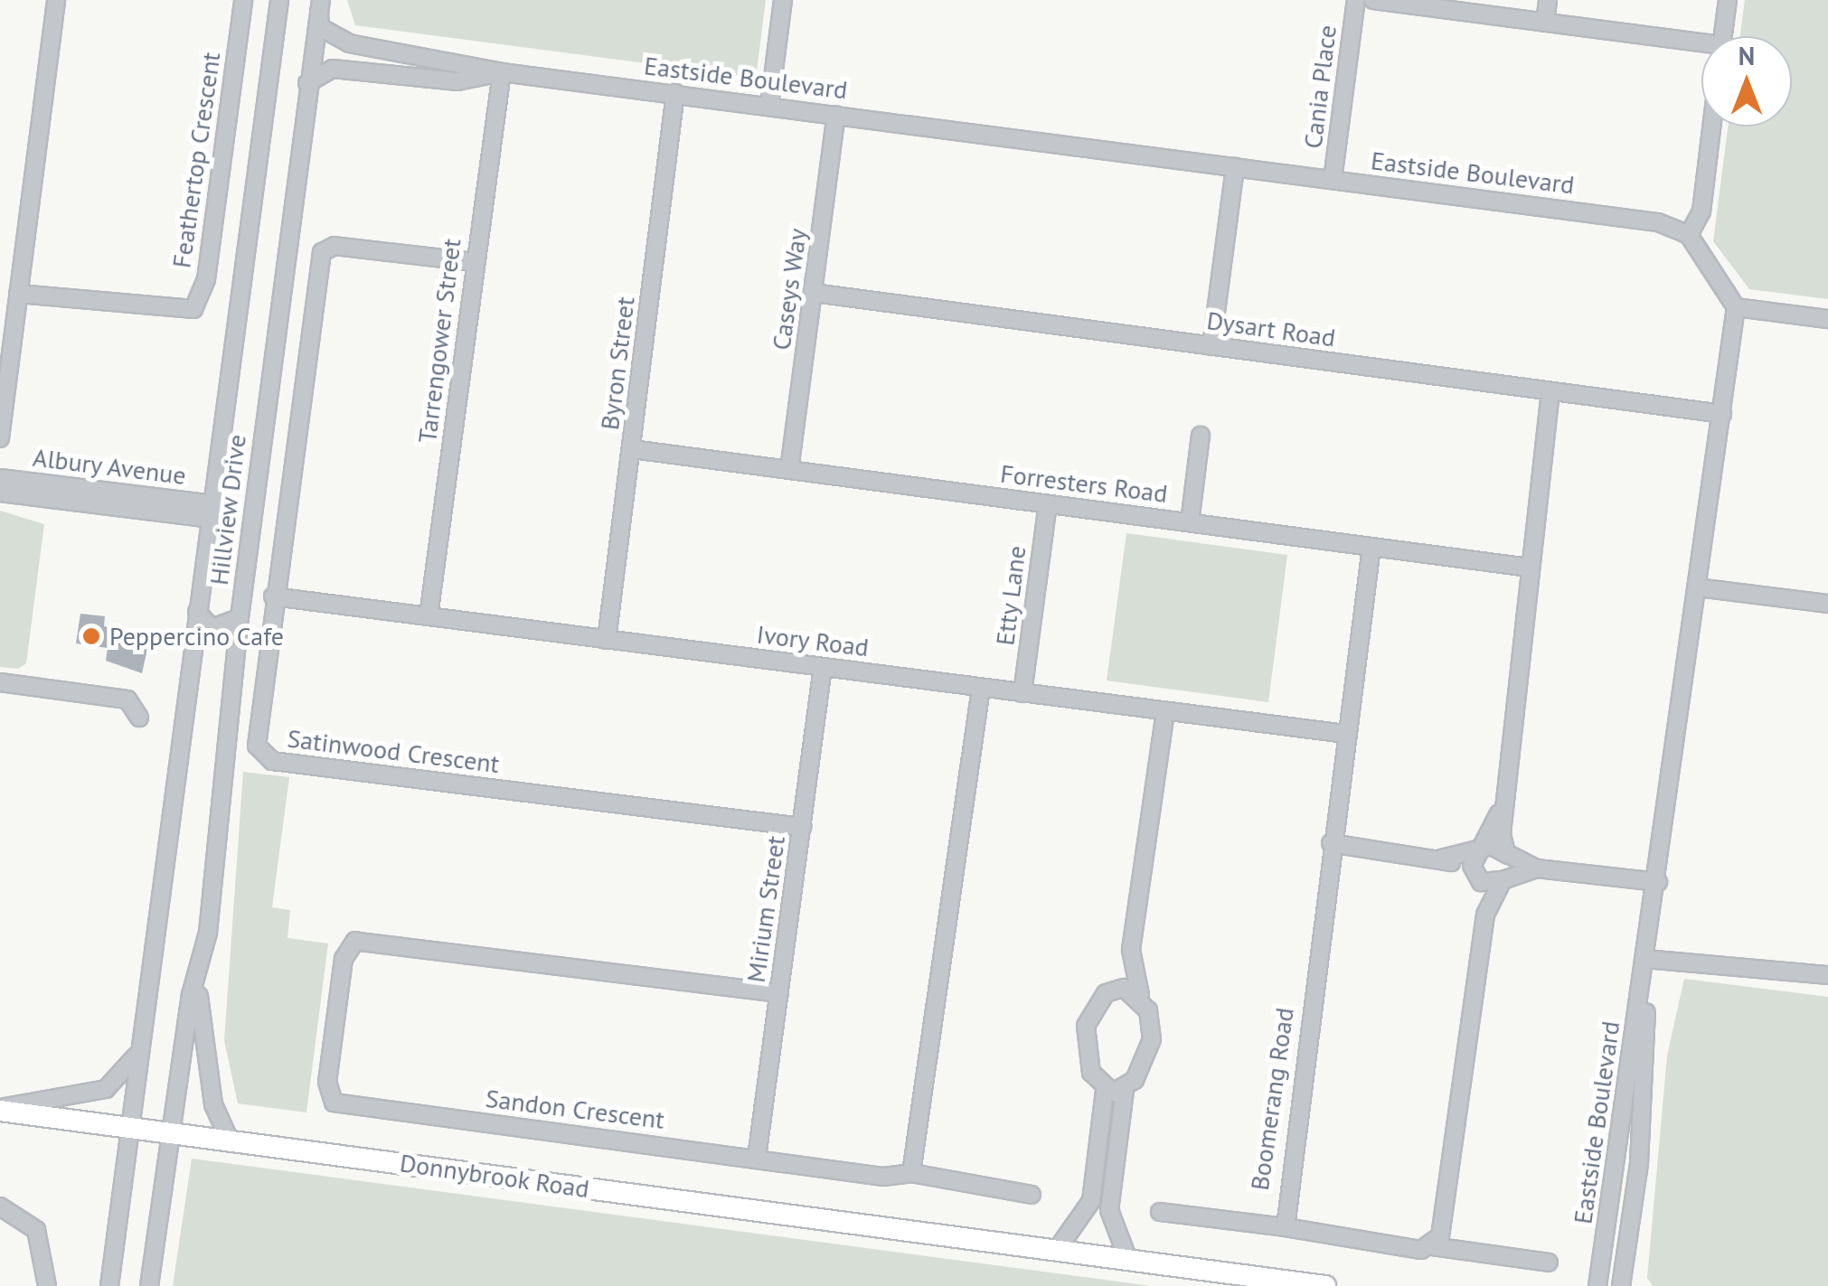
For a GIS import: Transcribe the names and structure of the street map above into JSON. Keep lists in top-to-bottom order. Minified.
{"streets":{"main road":["Donnybrook Road"],"street":["Eastside Boulevard","Cania Place","Feathertop Crescent","Caseys Way","Dysart Road","Tarrengower Street","Byron Street","Albury Avenue","Forresters Road","Hillview Drive","Etty Lane","Ivory Road","Satinwood Crescent","Mirium Street","Boomerang Road","Sandon Crescent"]},"crossings":[["Eastside Boulevard","Cania Place"],["Eastside Boulevard","Caseys Way"],["Eastside Boulevard","Dysart Road"],["Eastside Boulevard","Tarrengower Street"],["Eastside Boulevard","Byron Street"],["Eastside Boulevard","Hillview Drive"],["Caseys Way","Dysart Road"],["Caseys Way","Forresters Road"],["Tarrengower Street","Ivory Road"],["Tarrengower Street","Satinwood Crescent"],["Byron Street","Forresters Road"],["Byron Street","Ivory Road"],["Albury Avenue","Hillview Drive"],["Forresters Road","Etty Lane"],["Forresters Road","Boomerang Road"],["Hillview Drive","Donnybrook Road"],["Etty Lane","Ivory Road"],["Ivory Road","Satinwood Crescent"],["Ivory Road","Mirium Street"],["Ivory Road","Boomerang Road"],["Satinwood Crescent","Mirium Street"],["Mirium Street","Sandon Crescent"]],"places":["Peppercino Cafe"],"north":"top"}
